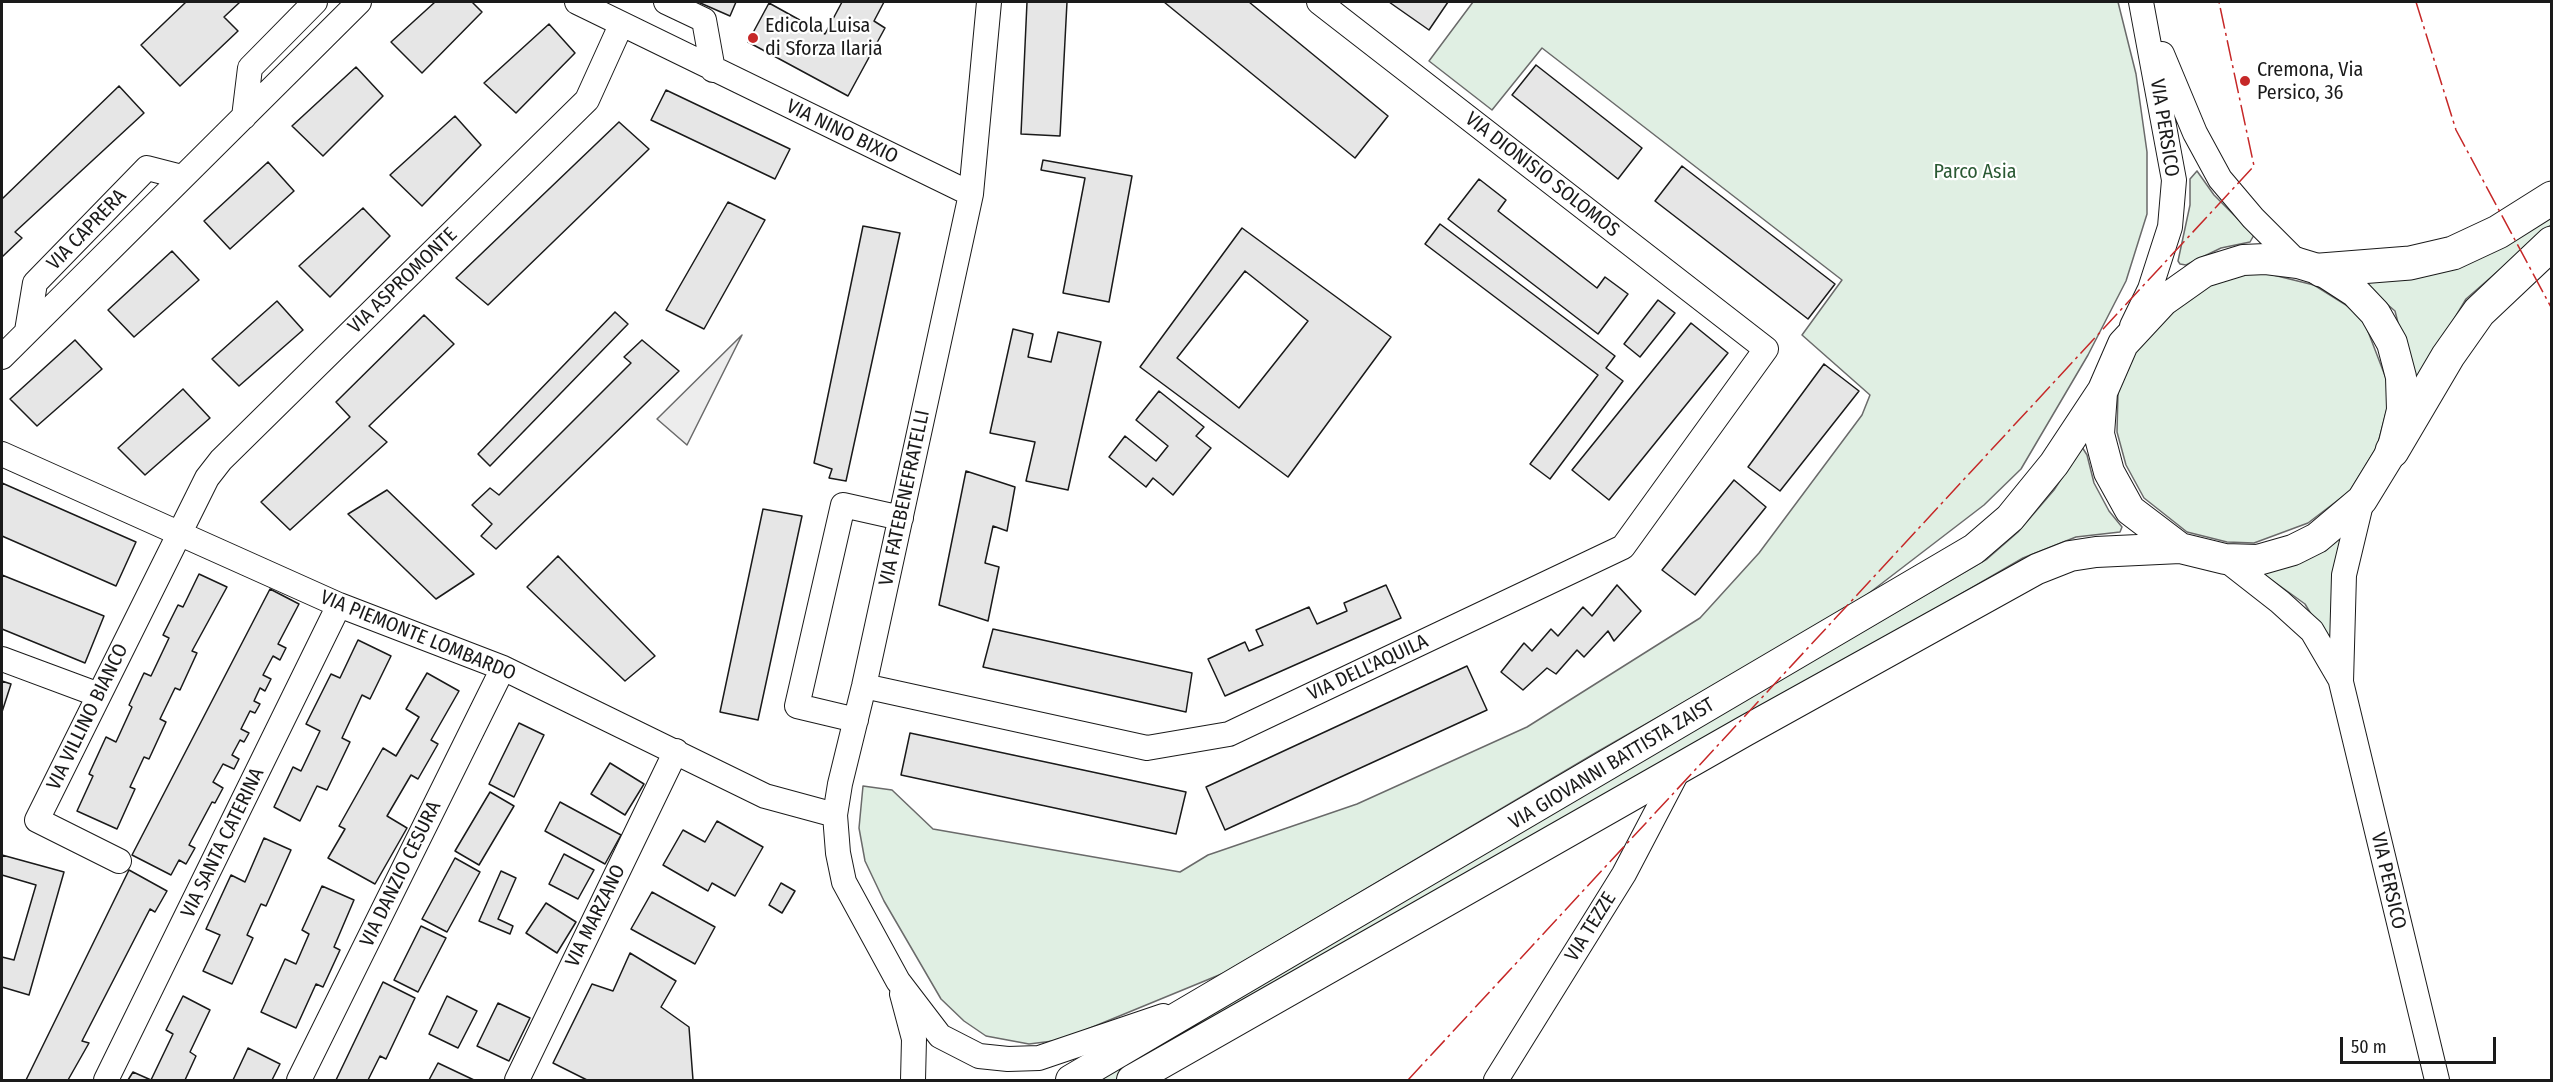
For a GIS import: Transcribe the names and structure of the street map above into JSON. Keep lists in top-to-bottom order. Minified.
{"streets":{"highway":["VIA GIOVANNI BATTISTA ZAIST"],"street":["VIA PERSICO","VIA NINO BIXIO","VIA DIONISIO SOLOMOS","VIA CAPRERA","VIA ASPROMONTE","VIA FATEBENEFRATELLI","VIA PIEMONTE LOMBARDO","VIA DELL'AQUILA","VIA VILLINO BIANCO","VIA SANTA CATERINA","VIA DANZIO CESURA","VIA MARZANO","VIA TEZZE"]},"crossings":[["VIA PERSICO","VIA GIOVANNI BATTISTA ZAIST"],["VIA NINO BIXIO","VIA ASPROMONTE"],["VIA NINO BIXIO","VIA FATEBENEFRATELLI"],["VIA DIONISIO SOLOMOS","VIA DELL'AQUILA"],["VIA ASPROMONTE","VIA PIEMONTE LOMBARDO"],["VIA ASPROMONTE","VIA VILLINO BIANCO"],["VIA FATEBENEFRATELLI","VIA PIEMONTE LOMBARDO"],["VIA FATEBENEFRATELLI","VIA DELL'AQUILA"],["VIA FATEBENEFRATELLI","VIA GIOVANNI BATTISTA ZAIST"],["VIA PIEMONTE LOMBARDO","VIA VILLINO BIANCO"],["VIA PIEMONTE LOMBARDO","VIA SANTA CATERINA"],["VIA PIEMONTE LOMBARDO","VIA DANZIO CESURA"],["VIA PIEMONTE LOMBARDO","VIA MARZANO"],["VIA GIOVANNI BATTISTA ZAIST","VIA TEZZE"]],"parks":["Parco Asia"],"places":["Edicola Luisa di Sforza Ilaria","Cremona, Via Persico, 36"],"scale_bar":"50 m"}
